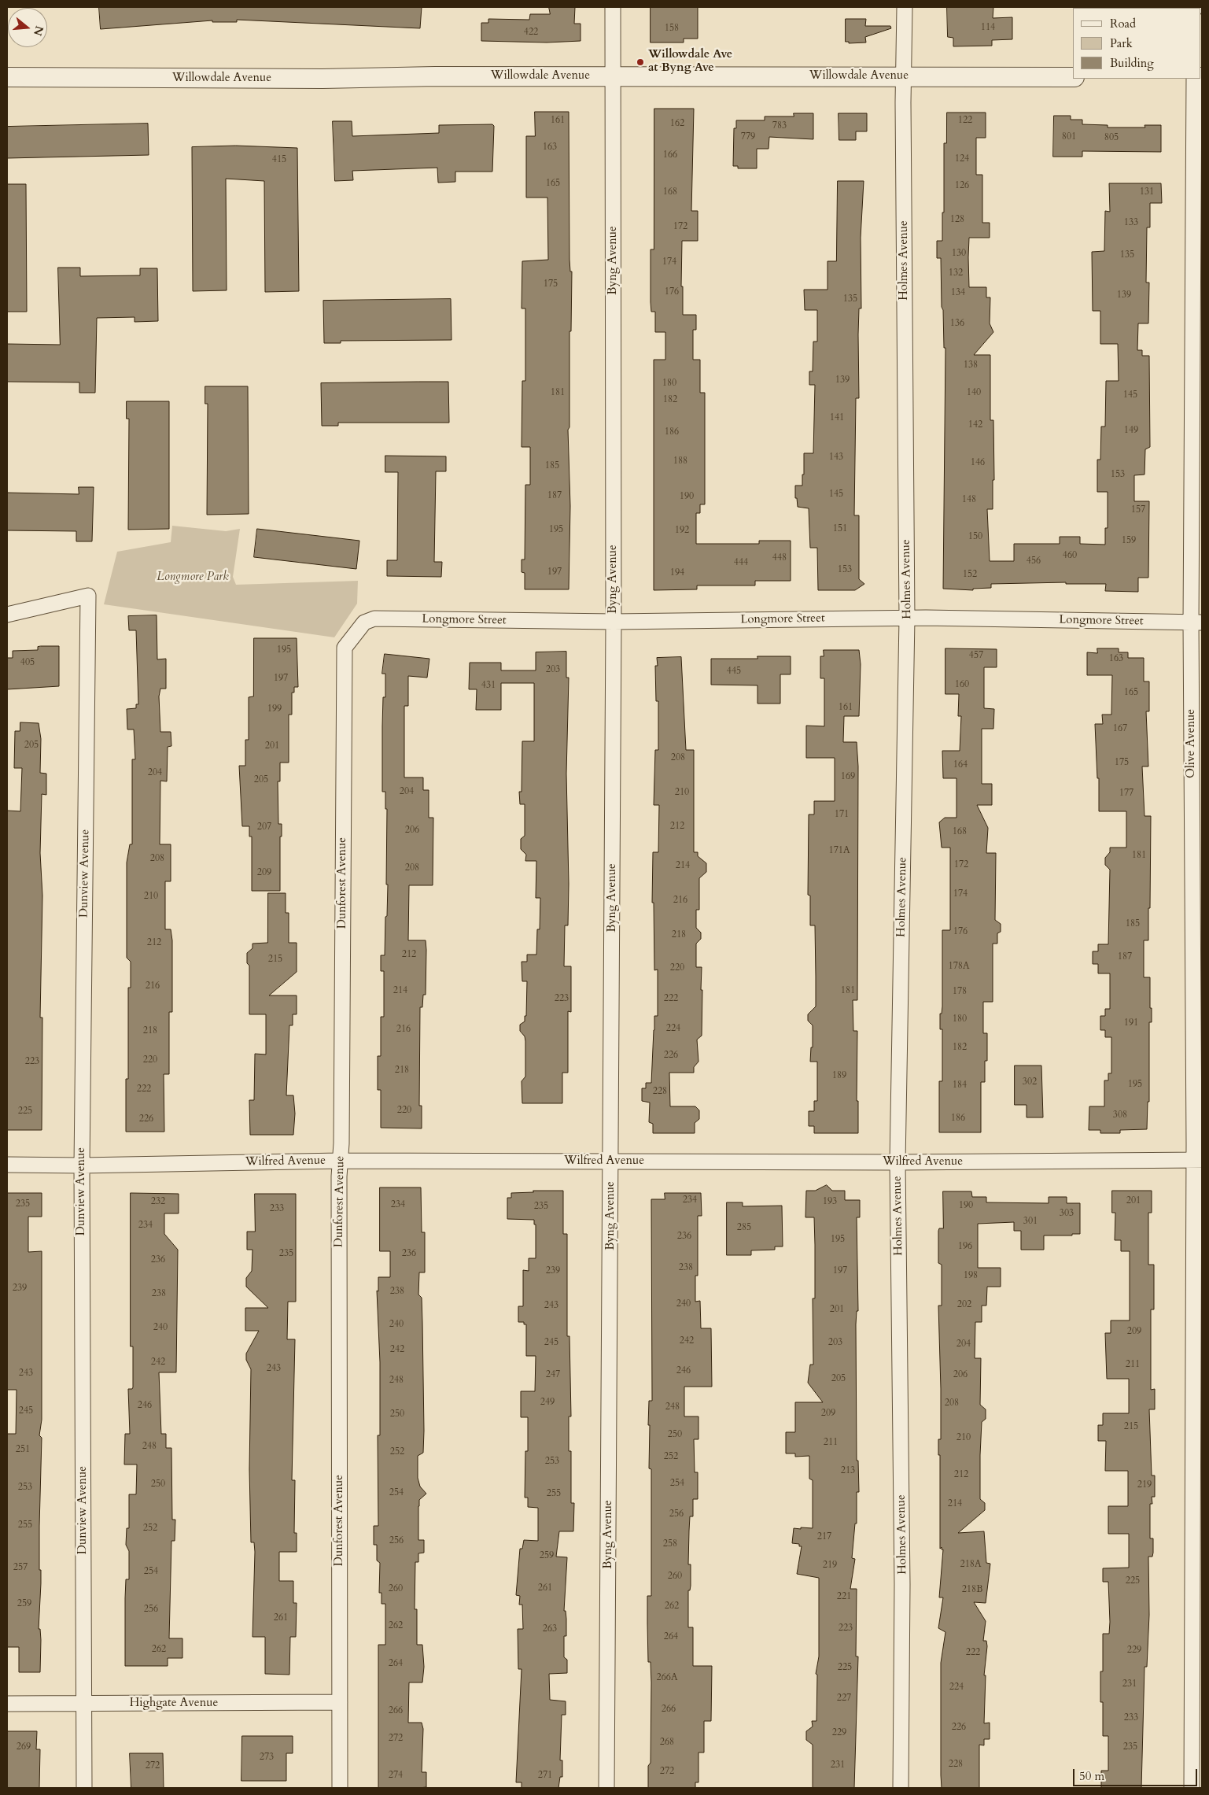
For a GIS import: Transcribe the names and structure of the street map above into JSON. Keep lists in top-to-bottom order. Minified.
{"streets":{"street":["Willowdale Avenue","Byng Avenue","Holmes Avenue","Longmore Street","Olive Avenue","Dunview Avenue","Dunforest Avenue","Wilfred Avenue","Highgate Avenue"]},"crossings":[["Willowdale Avenue","Byng Avenue"],["Willowdale Avenue","Holmes Avenue"],["Byng Avenue","Longmore Street"],["Byng Avenue","Wilfred Avenue"],["Holmes Avenue","Longmore Street"],["Holmes Avenue","Wilfred Avenue"],["Longmore Street","Olive Avenue"],["Longmore Street","Dunforest Avenue"],["Olive Avenue","Wilfred Avenue"],["Dunview Avenue","Wilfred Avenue"],["Dunview Avenue","Highgate Avenue"],["Dunforest Avenue","Wilfred Avenue"],["Dunforest Avenue","Highgate Avenue"]],"parks":["Longmore Park"],"places":["Willowdale Ave at Byng Ave"],"house_numbers":["114","158","422","161","122","162","783","779","801","805","163","166","124","415","165","126","168","131","128","133","172","130","135","174","132","175","176","134","139","135","136","138","139","180","181","140","145","182","141","142","149","186","143","188","146","185","153","145","187","190","148","157","151","195","192","150","159","460","448","456","444","153","197","194","152","195","457","163","405","203","445","197","160","431","165","161","199","167","205","201","208","175","164","204","169","205","204","210","177","171","212","207","206","168","171A","181","208","172","214","208","209","174","210","216","185","176","218","212","212","187","215","178A","220","216","214","181","178","223","222","180","191","224","216","218","182","226","220","223","218","189","302","195","184","222","228","220","225","308","186","226","234","201","232","193","235","234","190","235","233","303","301","234","285","236","195","196","235","236","236","238","239","197","198","239","238","238","240","202","243","201","240","240","209","242","245","203","204","242","242","211","243","246","243","247","206","205","248","249","208","246","248","245","209","250","215","250","210","211","248","251","252","252","253","213","212","254","250","219","253","254","255","214","256","255","252","217","256","258","259","218A","219","257","254","260","225","261","260","218B","221","259","262","256","261","262","223","263","264","262","229","222","264","225","266A","231","224","227","266","266","233","226","229","272","268","269","235","273","228","231","272","272","274","271"],"legend":["Road","Park","Building"],"scale_bar":"50 m","north":"right"}
